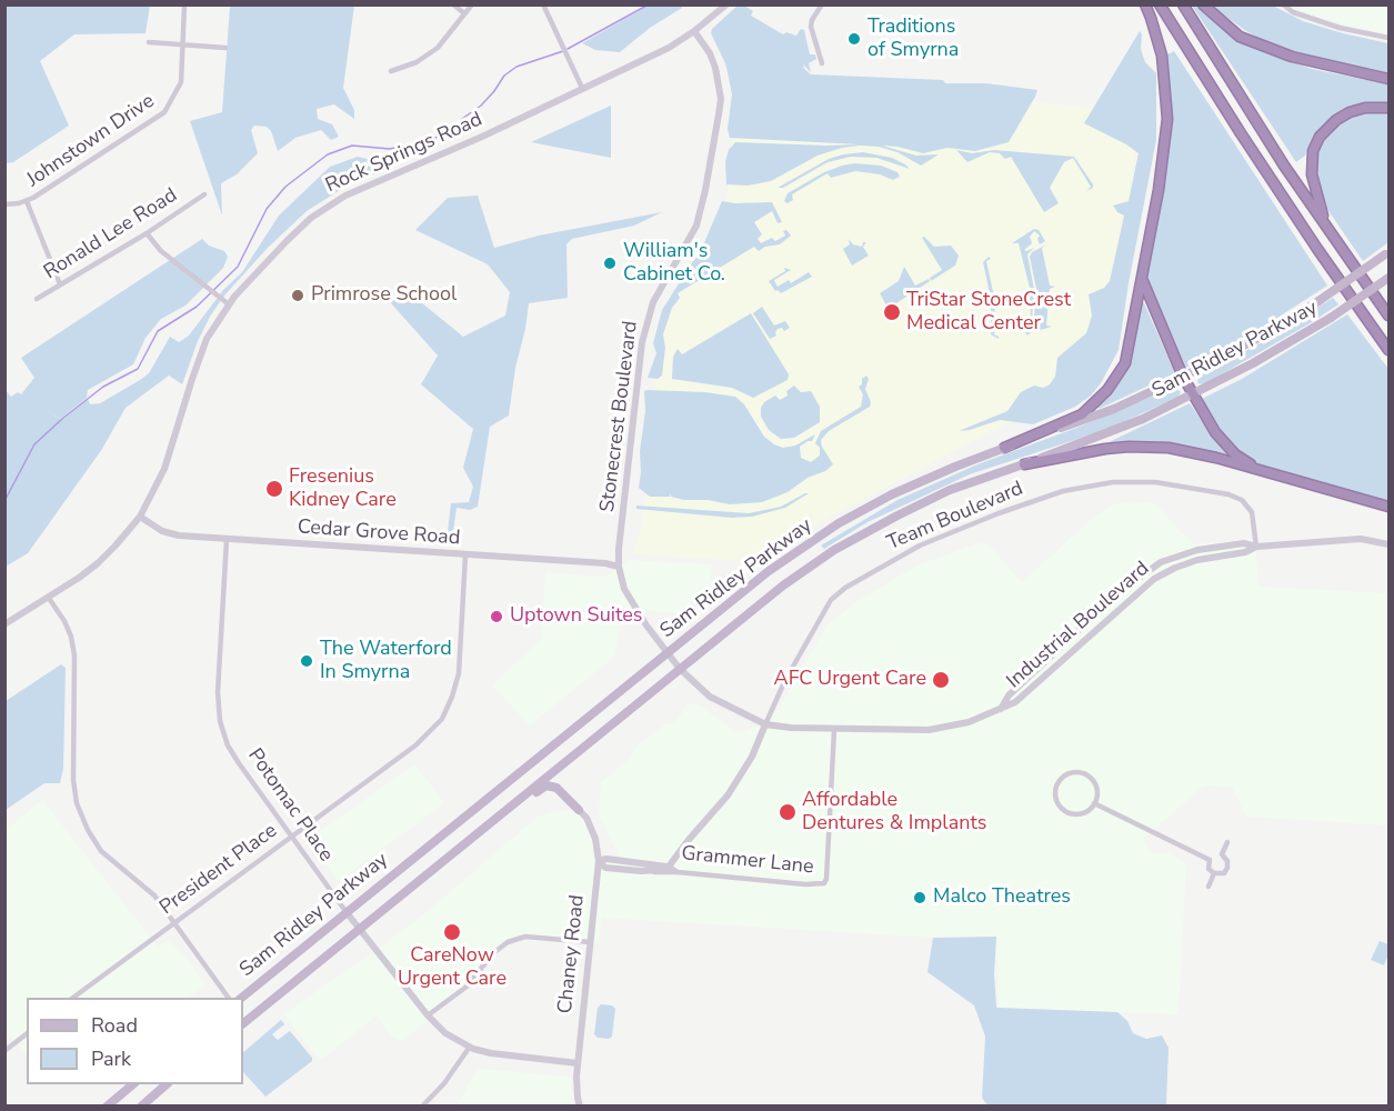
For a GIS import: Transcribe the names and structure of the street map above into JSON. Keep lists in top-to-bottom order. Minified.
{"streets":{"main road":["Sam Ridley Parkway"],"street":["Johnstown Drive","Rock Springs Road","Ronald Lee Road","Stonecrest Boulevard","Team Boulevard","Cedar Grove Road","Industrial Boulevard","Potomac Place","Grammer Lane","President Place","Chaney Road"]},"crossings":[["Rock Springs Road","Stonecrest Boulevard"],["Rock Springs Road","Cedar Grove Road"],["Sam Ridley Parkway","Stonecrest Boulevard"],["Sam Ridley Parkway","Industrial Boulevard"],["Sam Ridley Parkway","Potomac Place"],["Stonecrest Boulevard","Cedar Grove Road"],["Stonecrest Boulevard","Industrial Boulevard"],["Team Boulevard","Industrial Boulevard"],["Team Boulevard","Grammer Lane"],["Cedar Grove Road","Potomac Place"],["Cedar Grove Road","President Place"],["Industrial Boulevard","Grammer Lane"],["Potomac Place","President Place"],["Potomac Place","Chaney Road"]],"places":["Traditions of Smyrna","William's Cabinet Co.","Primrose School","TriStar StoneCrest Medical Center","Fresenius Kidney Care","Uptown Suites","The Waterford In Smyrna","AFC Urgent Care","Affordable Dentures & Implants","Malco Theatres","CareNow Urgent Care"],"legend":["Road","Park"]}
